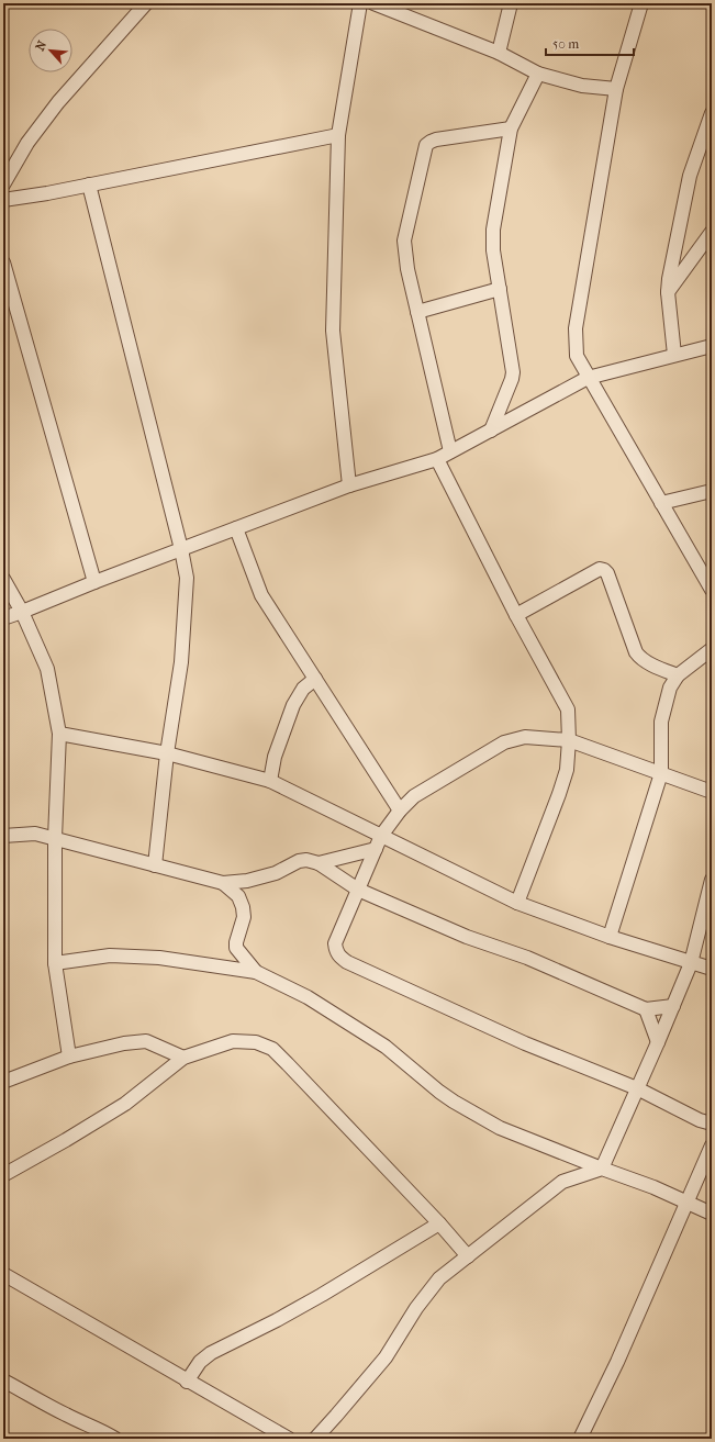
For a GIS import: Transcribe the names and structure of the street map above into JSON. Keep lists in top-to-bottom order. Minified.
{"scale_bar":"50 m","north":"top left"}
